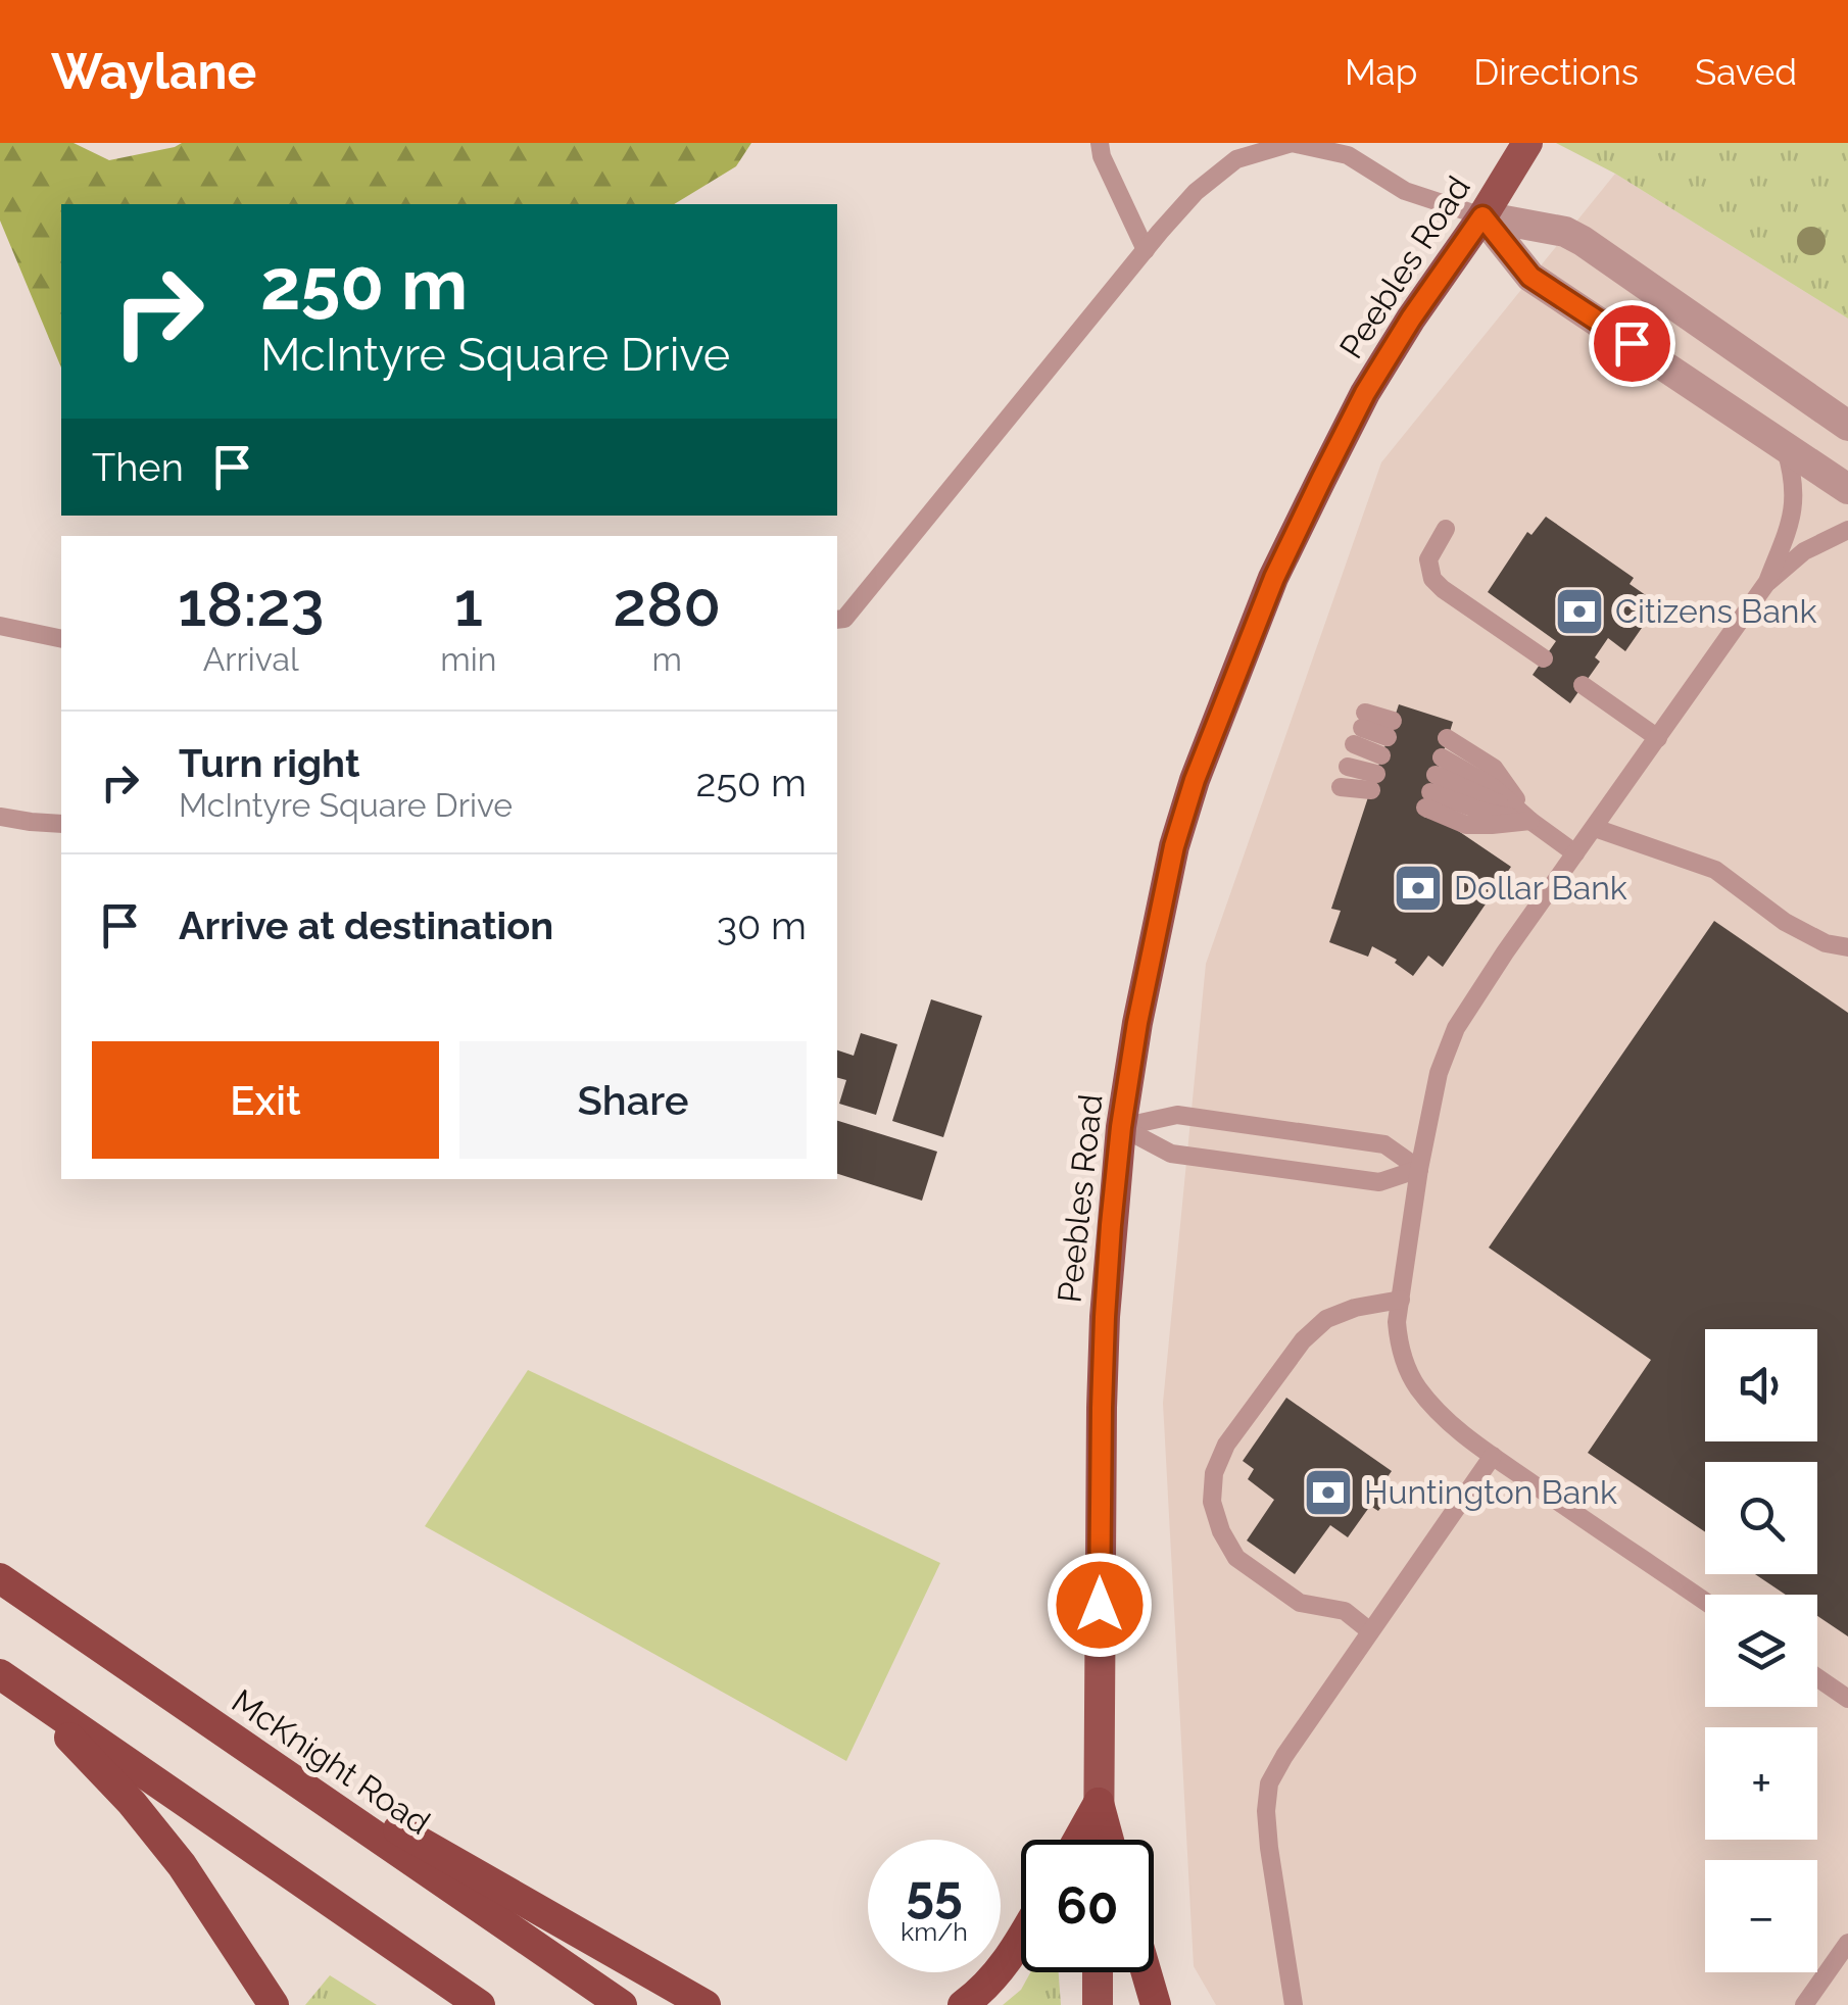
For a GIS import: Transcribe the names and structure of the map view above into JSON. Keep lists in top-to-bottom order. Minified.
{"streets":{"highway":["McKnight Road"],"main road":["Peebles Road"]},"places":{"bank":["Citizens Bank","Dollar Bank","Huntington Bank"]},"page":{"header":"Waylane","nav":["Map","Directions","Saved"],"turn":["250 m","McIntyre Square Drive"],"then":"Then","eta":["18:23","Arrival","1","min","280","m"],"list":[{"name":"Turn right","note":"McIntyre Square Drive","value":"250 m"},{"name":"Arrive at destination","value":"30 m"}],"buttons":["Exit","Share"],"map_buttons":["+","−"],"speed":"55 km/h","limit":"60"}}
